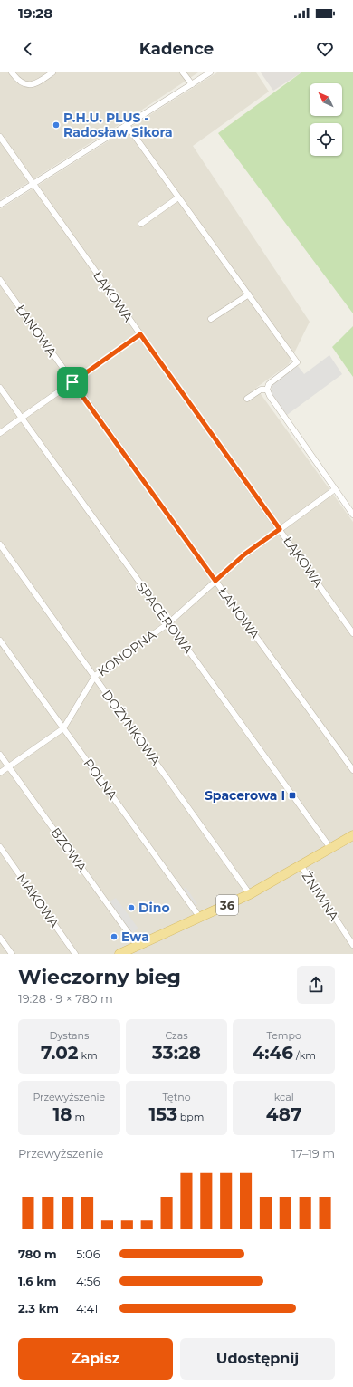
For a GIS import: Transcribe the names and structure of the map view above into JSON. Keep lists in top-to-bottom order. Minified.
{"streets":{"main road":["36"],"street":["ŁĄKOWA","ŁANOWA","SPACEROWA","KONOPNA","DOŻYNKOWA","POLNA","BZOWA","ŻNIWNA","MAKOWA"]},"crossings":[["ŁĄKOWA","KONOPNA"],["ŁANOWA","KONOPNA"],["SPACEROWA","KONOPNA"],["SPACEROWA","36"],["KONOPNA","DOŻYNKOWA"],["KONOPNA","POLNA"],["KONOPNA","BZOWA"],["DOŻYNKOWA","36"],["POLNA","36"],["BZOWA","36"],["ŻNIWNA","36"]],"places":{"other":["P.H.U. PLUS - Radosław Sikora","Dino","Ewa"],"transit":["Spacerowa I"]},"north":"top left","page":{"status":"19:28","header":"Kadence","heading":["Wieczorny bieg","19:28 · 9 × 780 m"],"stats":[["Dystans","7.02 km"],["Czas","33:28"],["Tempo","4:46 /km"],["Przewyższenie","18 m"],["Tętno","153 bpm"],["kcal","487"]],"chart":["Przewyższenie","17–19 m"],"list":[{"name":"780 m","note":"5:06"},{"name":"1.6 km","note":"4:56"},{"name":"2.3 km","note":"4:41"}],"buttons":["Zapisz","Udostępnij"]}}
